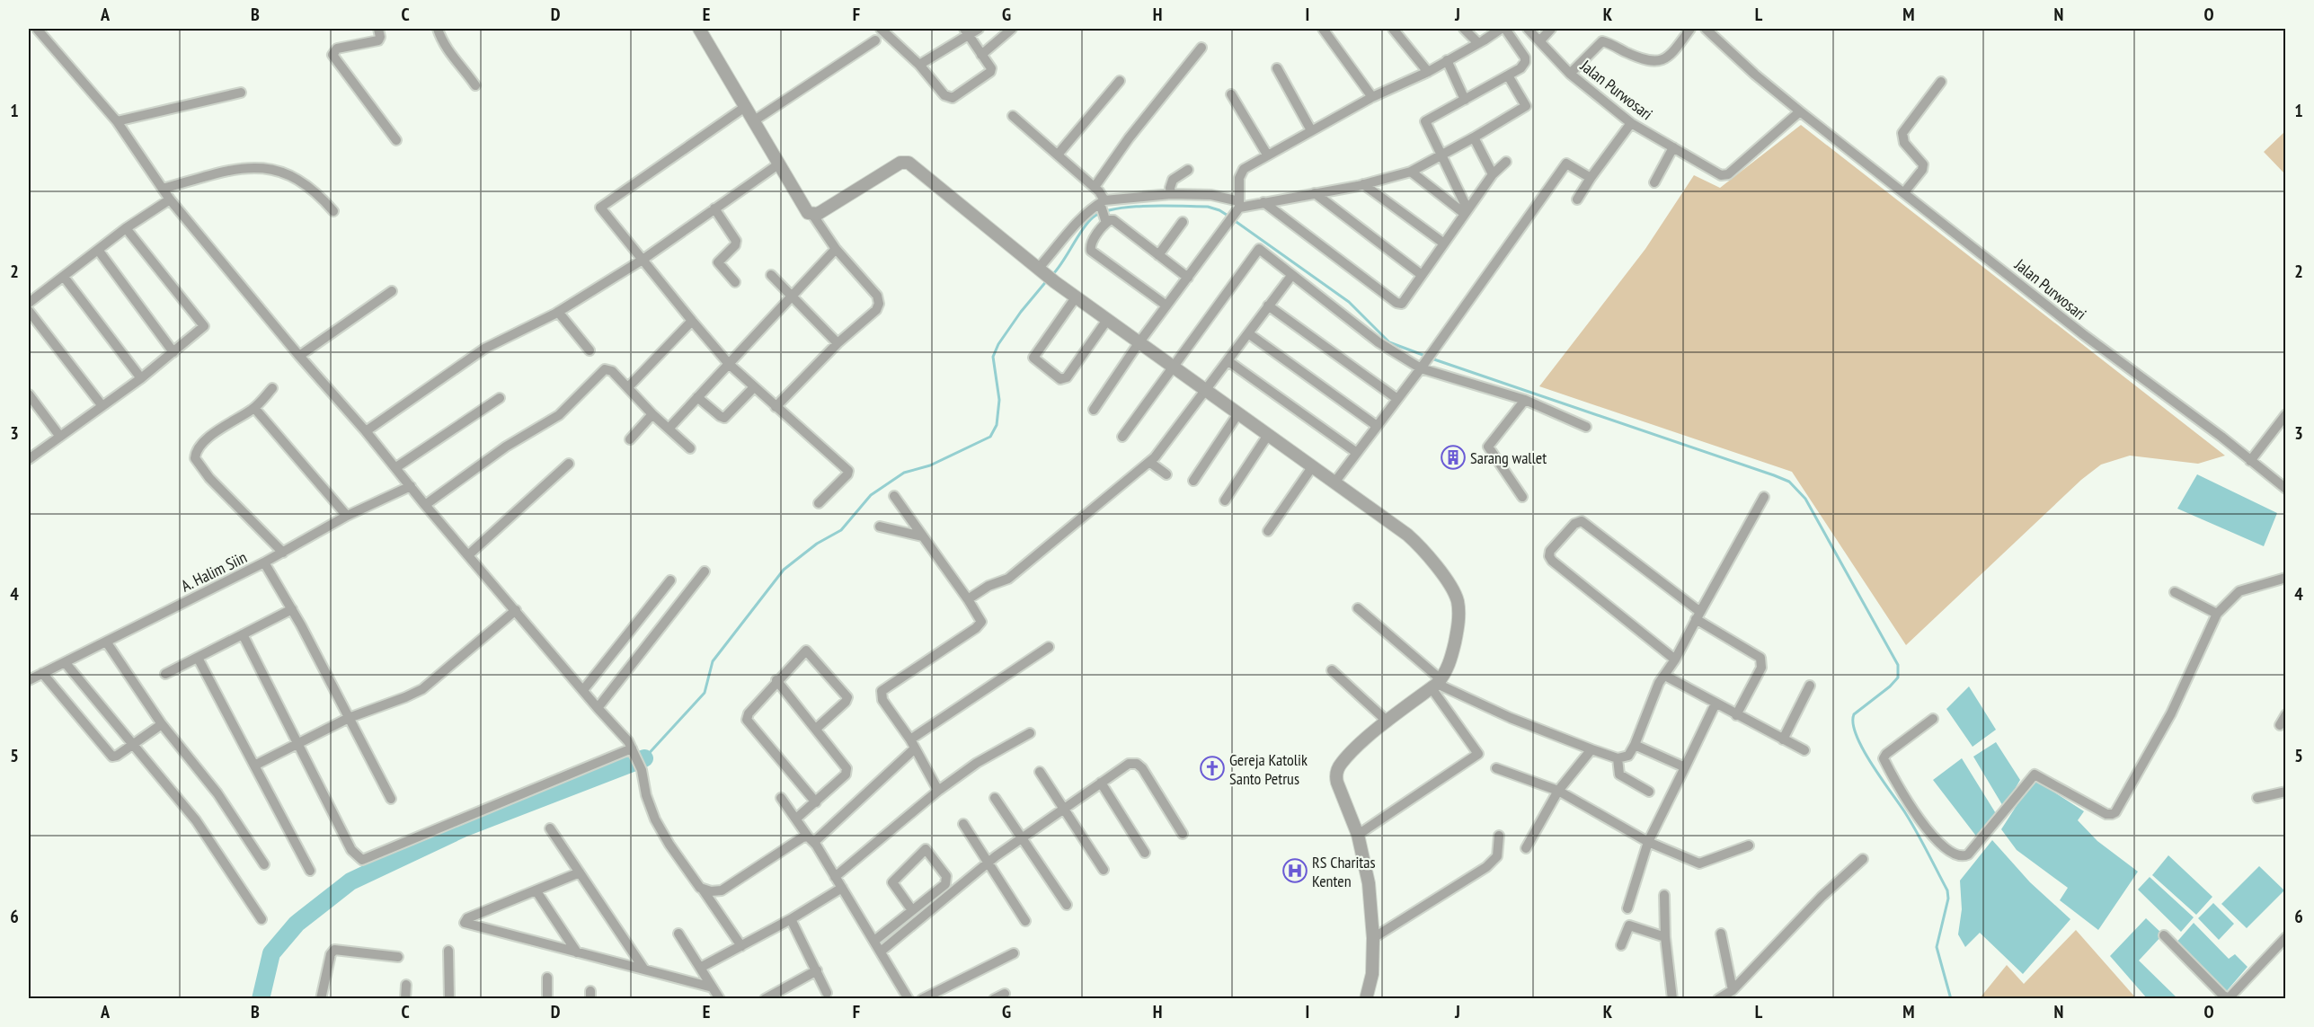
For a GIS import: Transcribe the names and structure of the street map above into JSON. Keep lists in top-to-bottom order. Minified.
{"streets":{"street":["Jalan Purwosari","A. Halim Siin"]},"places":{"building":["Sarang wallet"],"church":["Gereja Katolik Santo Petrus"],"hospital":["RS Charitas Kenten"]},"grid":{"columns":["A","B","C","D","E","F","G","H","I","J","K","L","M","N","O"],"rows":["1","2","3","4","5","6"]}}
